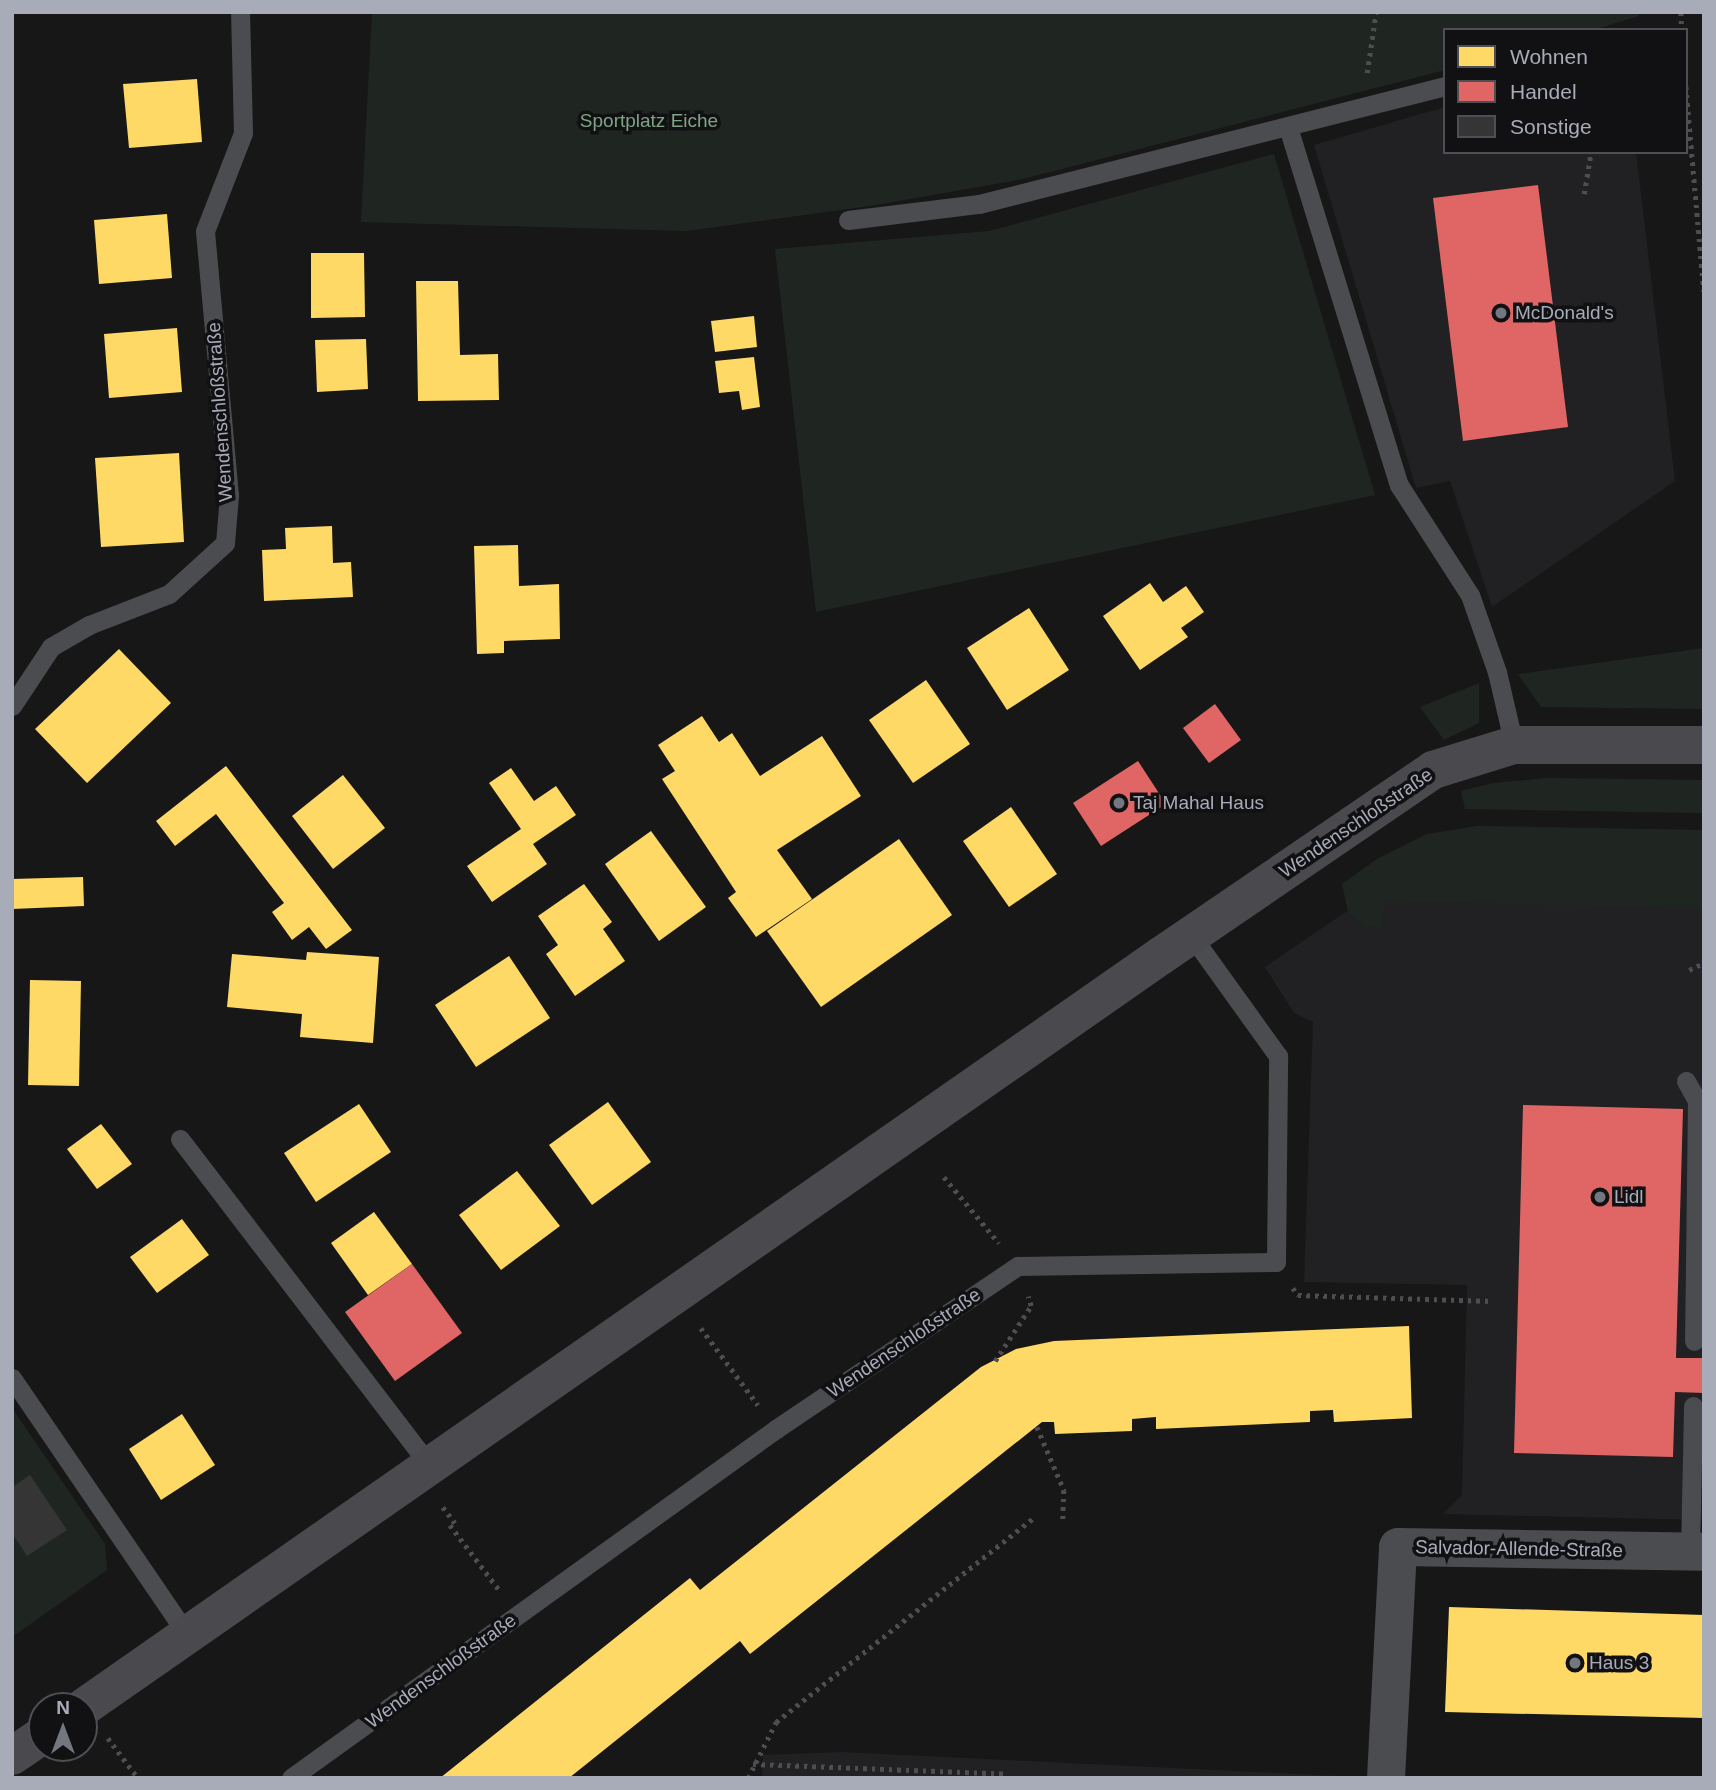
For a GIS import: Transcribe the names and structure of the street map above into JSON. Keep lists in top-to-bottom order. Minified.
{"streets":{"street":["Wendenschloßstraße","Salvador-Allende-Straße"]},"parks":["Sportplatz Eiche"],"places":["McDonald's","Taj Mahal Haus","Lidl","Haus 3"],"legend":["Wohnen","Handel","Sonstige"],"north":"top"}
